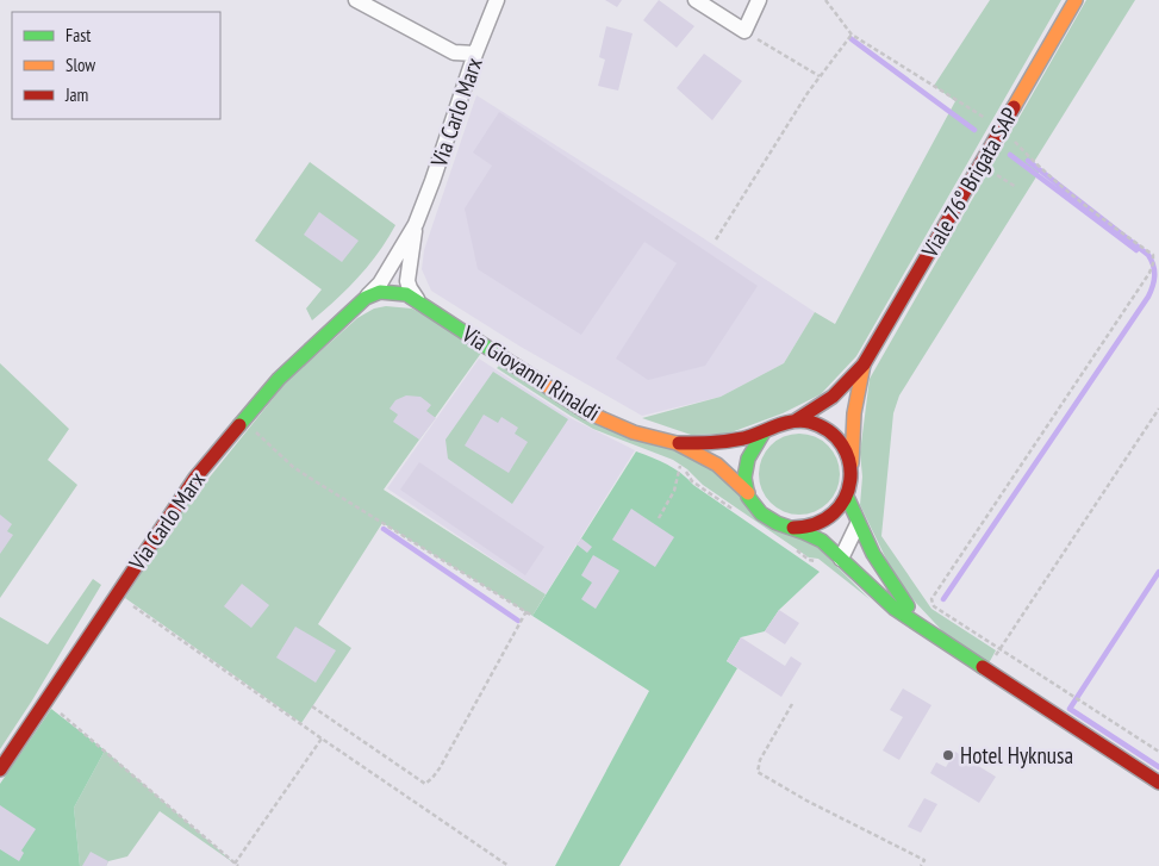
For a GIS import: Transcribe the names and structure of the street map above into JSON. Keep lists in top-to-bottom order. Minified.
{"streets":{"street":["Via Carlo Marx","Viale 76° Brigata SAP","Via Giovanni Rinaldi"]},"crossings":[["Via Carlo Marx","Via Giovanni Rinaldi"],["Viale 76° Brigata SAP","Via Giovanni Rinaldi"]],"places":["Hotel Hyknusa"],"legend":["Fast","Slow","Jam"]}
